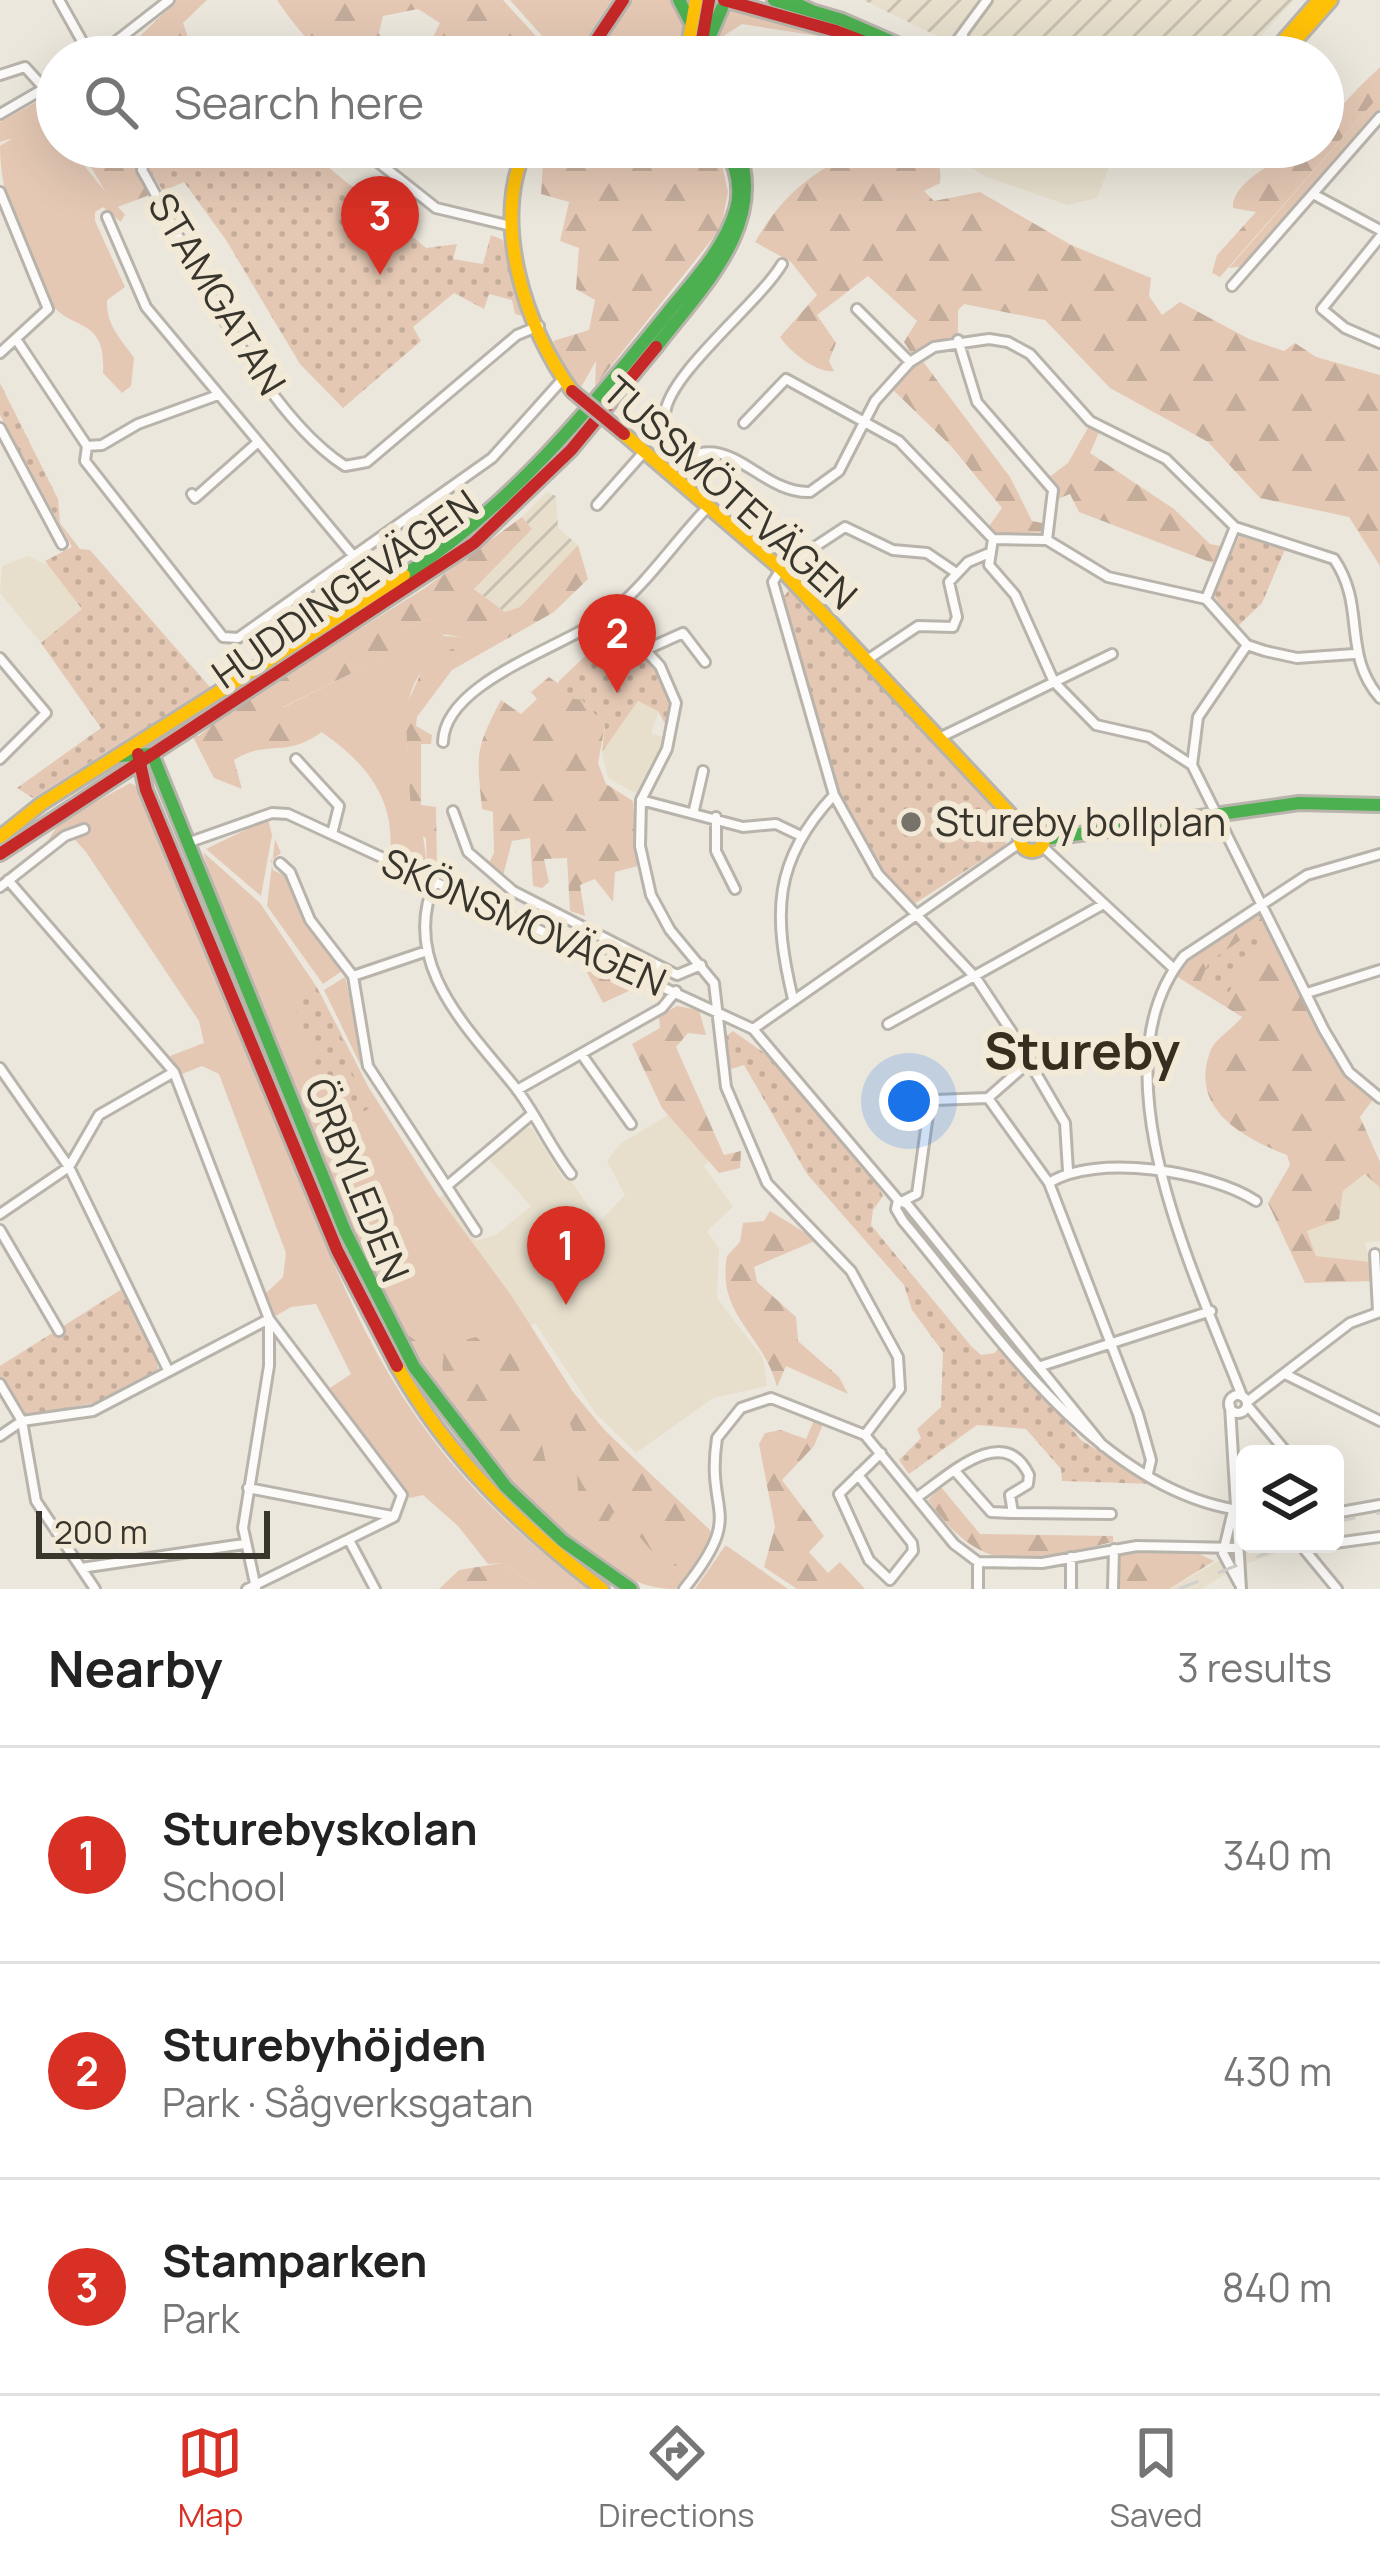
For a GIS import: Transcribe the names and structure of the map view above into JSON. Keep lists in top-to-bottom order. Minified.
{"streets":{"main road":["TUSSMÖTEVÄGEN","HUDDINGEVÄGEN","ÖRBYLEDEN"],"street":["STAMGATAN","SKÖNSMOVÄGEN"]},"crossings":[["STAMGATAN","TUSSMÖTEVÄGEN"],["HUDDINGEVÄGEN","ÖRBYLEDEN"],["SKÖNSMOVÄGEN","ÖRBYLEDEN"]],"districts":["Stureby"],"places":["Stureby bollplan"],"scale_bar":"200 m","page":{"search":"Search here","pins":["3","2","1"],"scale":"200 m","heading":["Nearby","3 results"],"list":[{"mark":"1","name":"Sturebyskolan","note":"School","value":"340 m"},{"mark":"2","name":"Sturebyhöjden","note":"Park · Sågverksgatan","value":"430 m"},{"mark":"3","name":"Stamparken","note":"Park","value":"840 m"}],"nav":["Map","Directions","Saved"]}}
